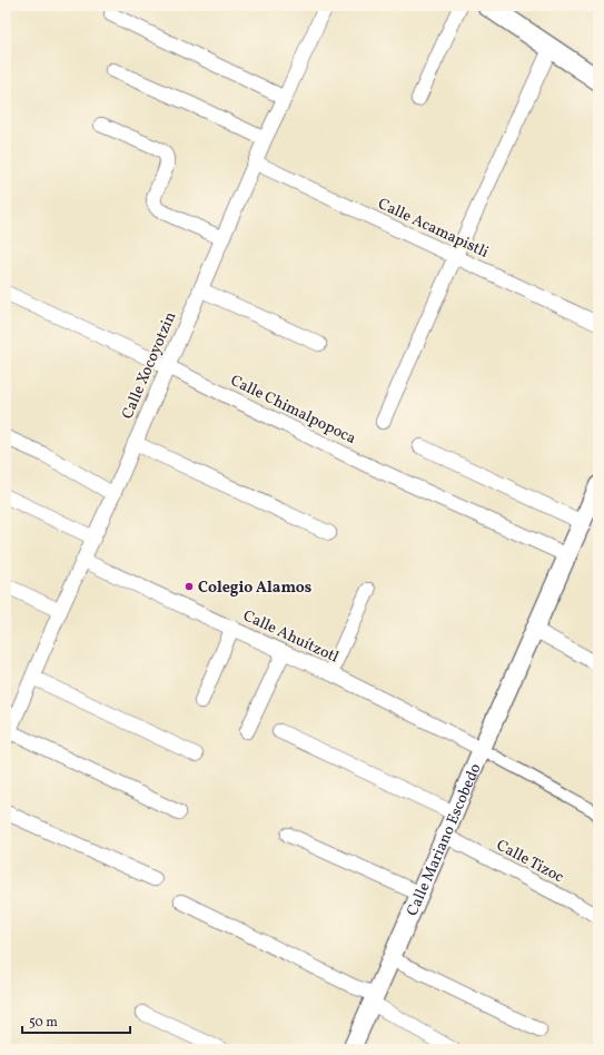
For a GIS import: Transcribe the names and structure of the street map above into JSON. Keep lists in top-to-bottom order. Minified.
{"streets":{"street":["Calle Acamapistli","Calle Xocoyotzin","Calle Chimalpopoca","Calle Ahuítzotl","Calle Mariano Escobedo","Calle Tizoc"]},"crossings":[["Calle Acamapistli","Calle Xocoyotzin"],["Calle Xocoyotzin","Calle Chimalpopoca"],["Calle Xocoyotzin","Calle Ahuítzotl"],["Calle Chimalpopoca","Calle Mariano Escobedo"],["Calle Ahuítzotl","Calle Mariano Escobedo"],["Calle Mariano Escobedo","Calle Tizoc"]],"places":["Colegio Alamos"],"scale_bar":"50 m"}
